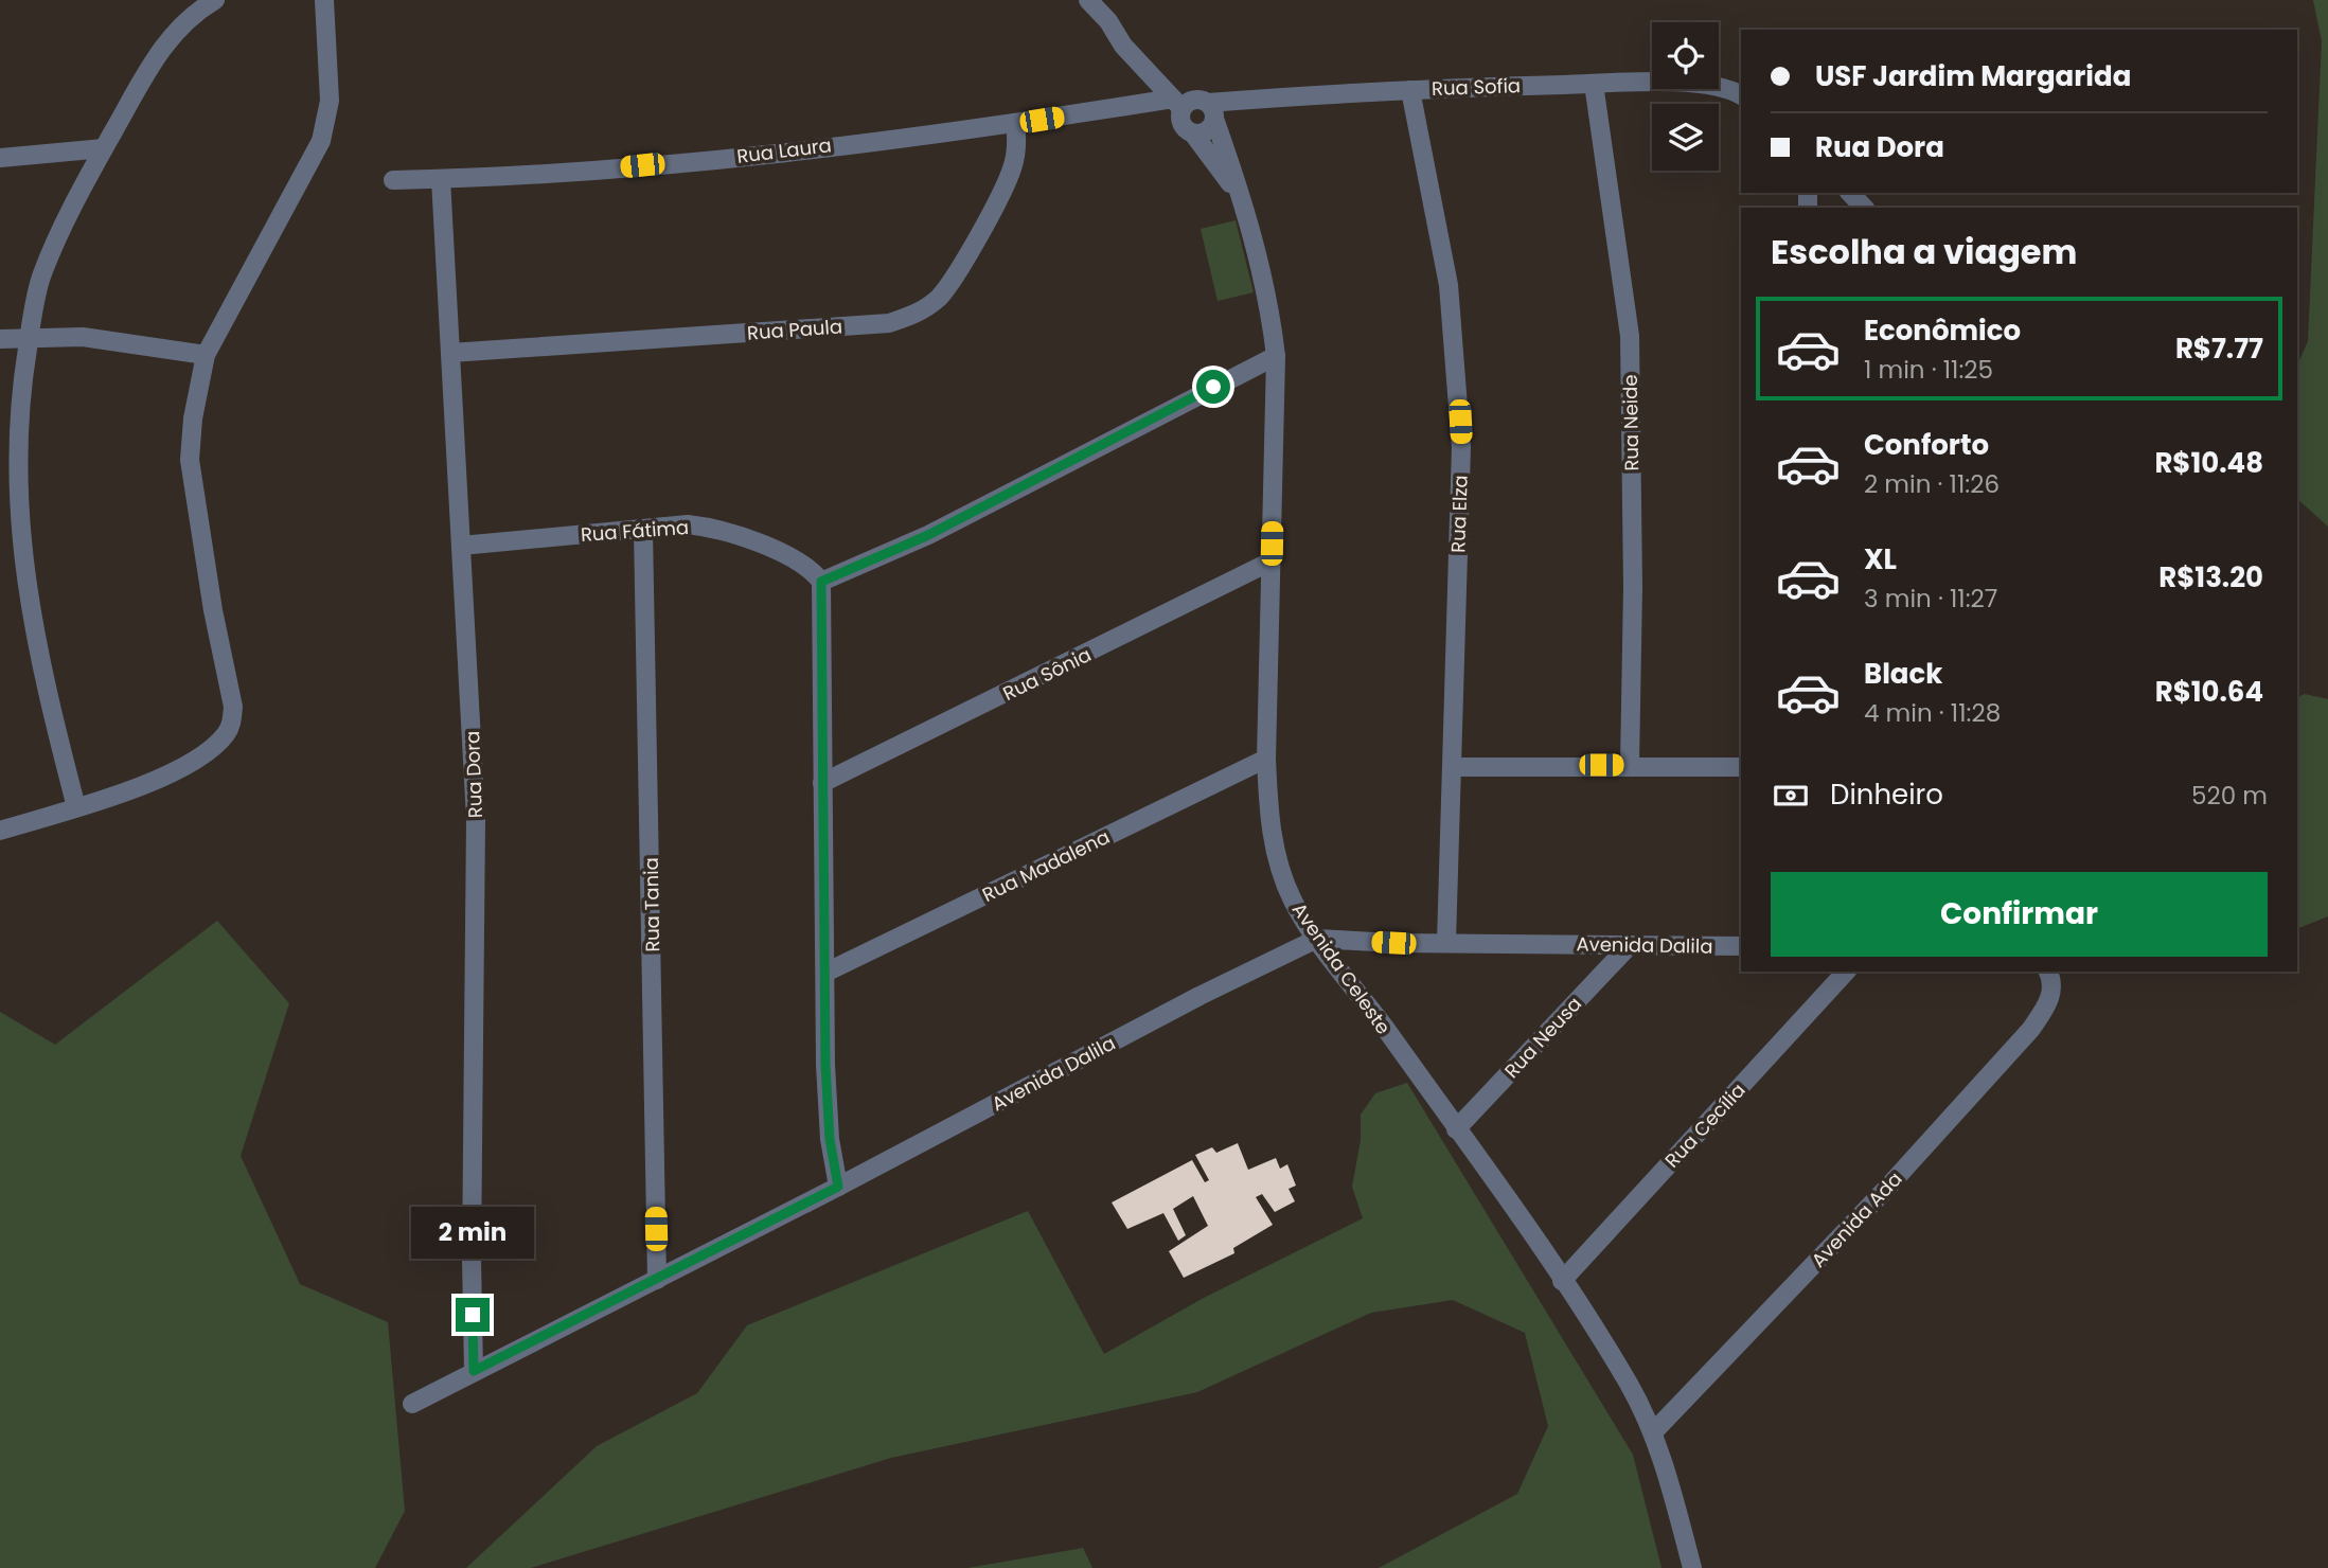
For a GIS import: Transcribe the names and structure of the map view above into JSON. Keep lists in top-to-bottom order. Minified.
{"streets":{"street":["Rua Sofia","Rua Laura","Rua Paula","Rua Neide","Rua Elza","Rua Fátima","Rua Sônia","Rua Dora","Rua Madalena","Rua Tania","Avenida Dalila","Avenida Celeste","Rua Neusa","Rua Cecília","Avenida Ada"]},"crossings":[["Rua Sofia","Rua Laura"],["Rua Sofia","Rua Neide"],["Rua Sofia","Rua Elza"],["Rua Sofia","Avenida Celeste"],["Rua Laura","Rua Paula"],["Rua Laura","Rua Dora"],["Rua Laura","Avenida Celeste"],["Rua Paula","Rua Dora"],["Rua Elza","Avenida Dalila"],["Rua Fátima","Rua Dora"],["Rua Fátima","Rua Tania"],["Rua Sônia","Avenida Celeste"],["Rua Dora","Avenida Dalila"],["Rua Madalena","Avenida Celeste"],["Rua Tania","Avenida Dalila"],["Avenida Dalila","Avenida Celeste"],["Avenida Dalila","Rua Neusa"],["Avenida Celeste","Rua Neusa"],["Avenida Celeste","Rua Cecília"],["Avenida Celeste","Avenida Ada"]],"page":{"banner":["USF Jardim Margarida","Rua Dora"],"heading":"Escolha a viagem","list":[{"name":"Econômico","note":"1 min · 11:25","value":"R$7.77"},{"name":"Conforto","note":"2 min · 11:26","value":"R$10.48"},{"name":"XL","note":"3 min · 11:27","value":"R$13.20"},{"name":"Black","note":"4 min · 11:28","value":"R$10.64"}],"pay":["Dinheiro","520 m"],"buttons":"Confirmar","bubble":"2 min"}}
